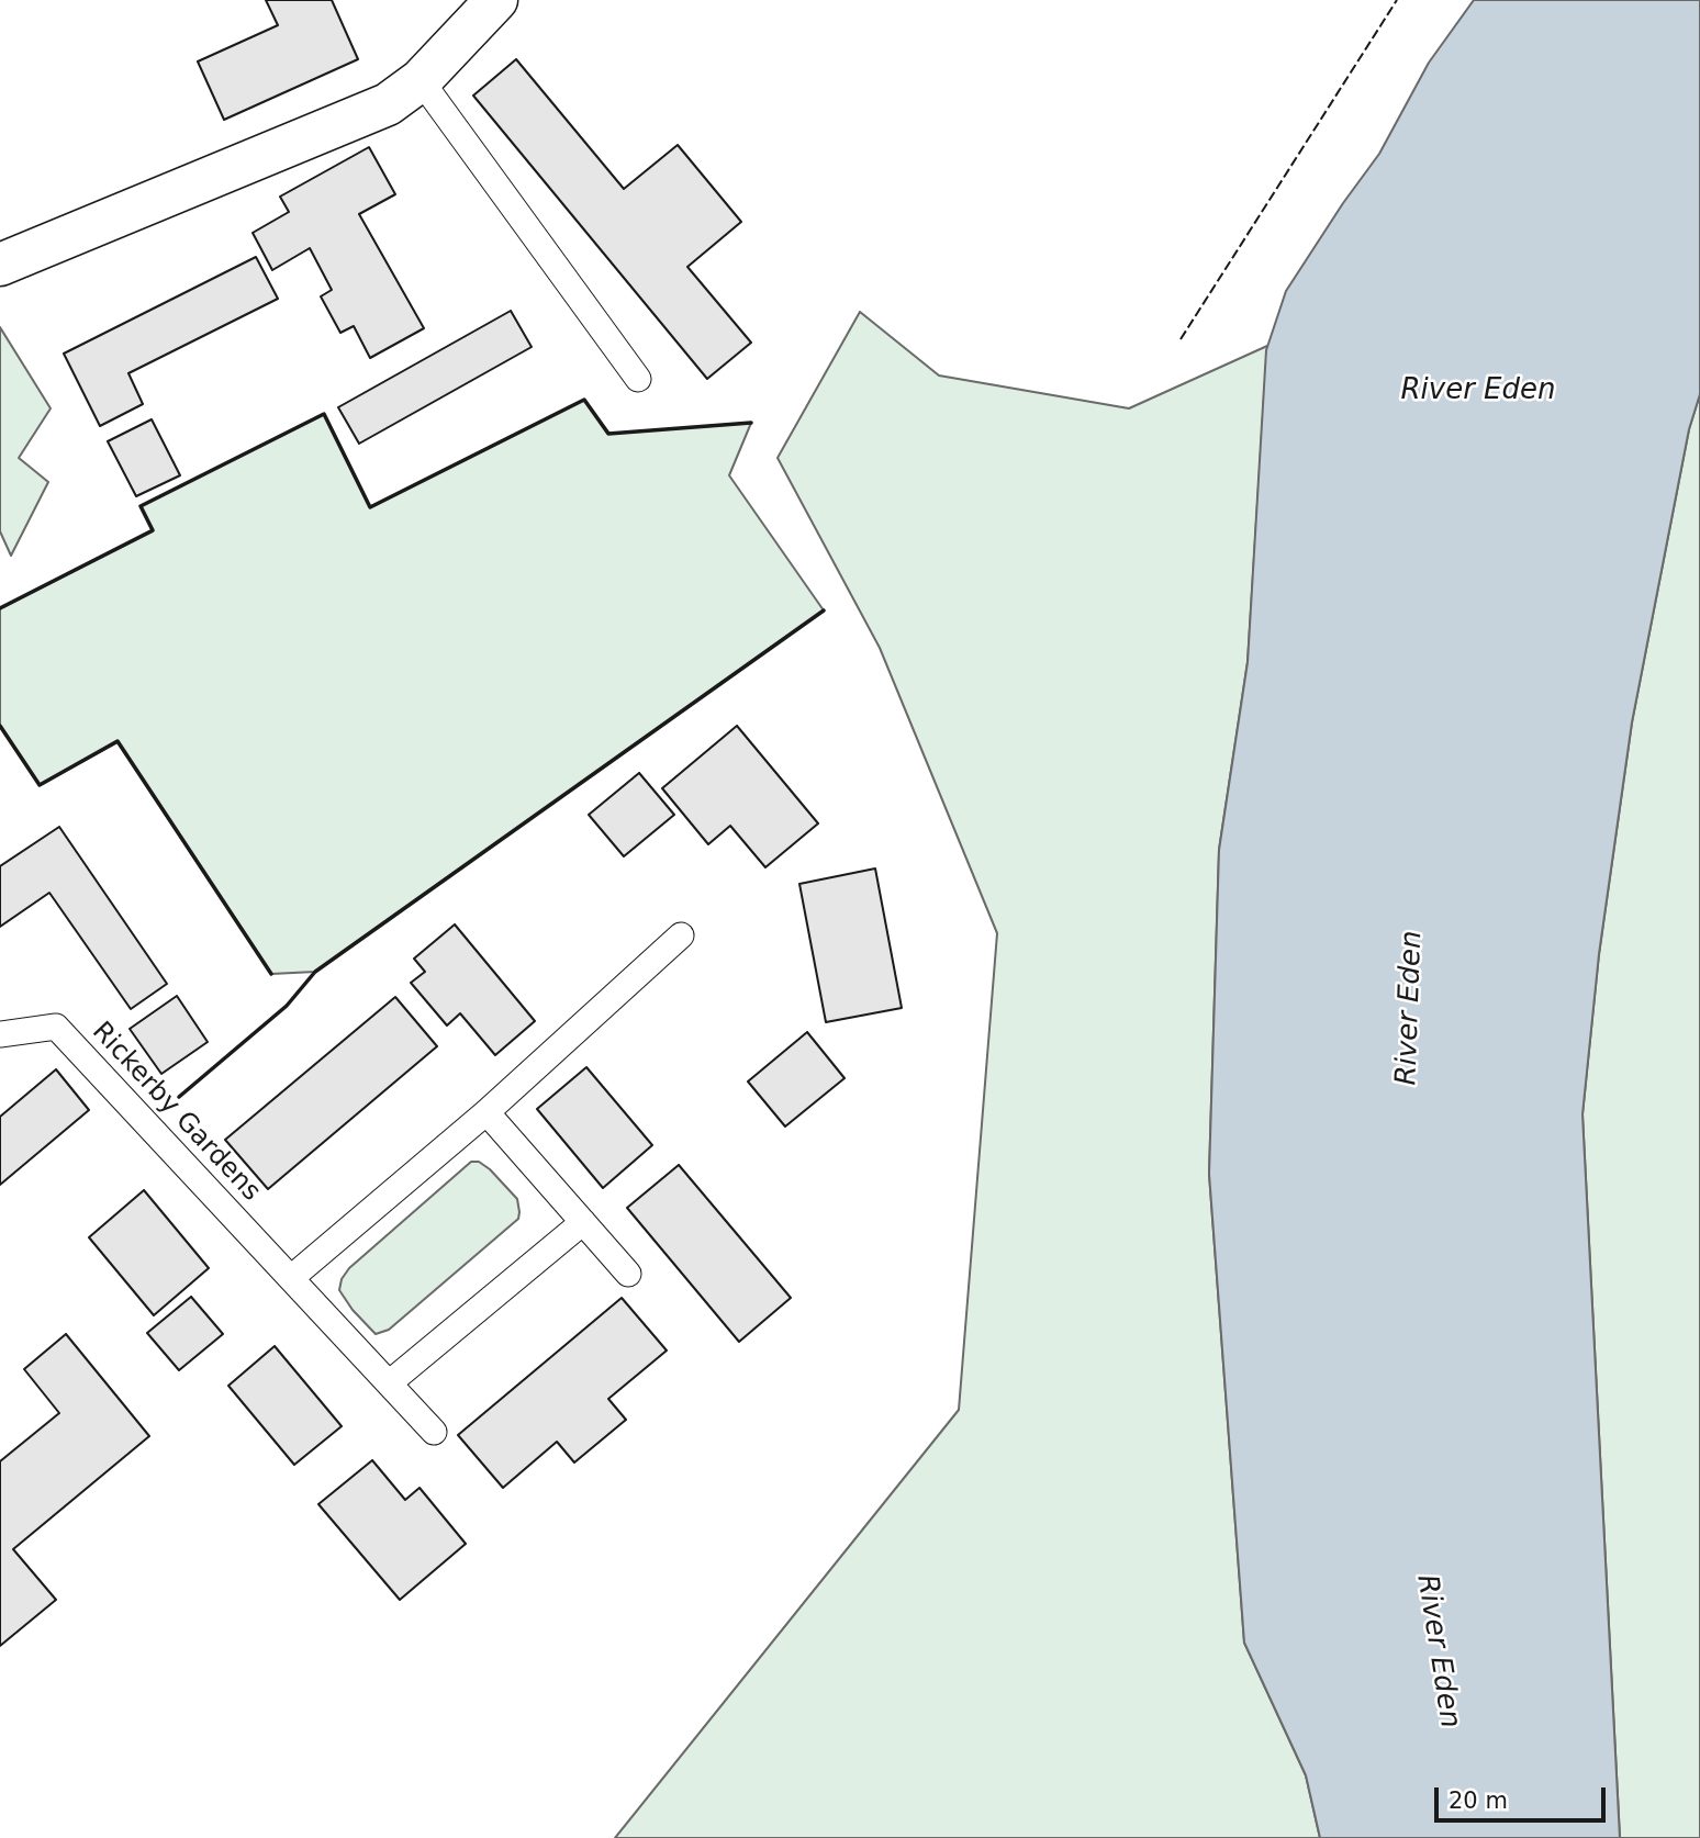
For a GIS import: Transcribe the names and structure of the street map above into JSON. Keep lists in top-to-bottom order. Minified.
{"streets":{"lane":["Rickerby Gardens"]},"water":["River Eden"],"scale_bar":"20 m"}
